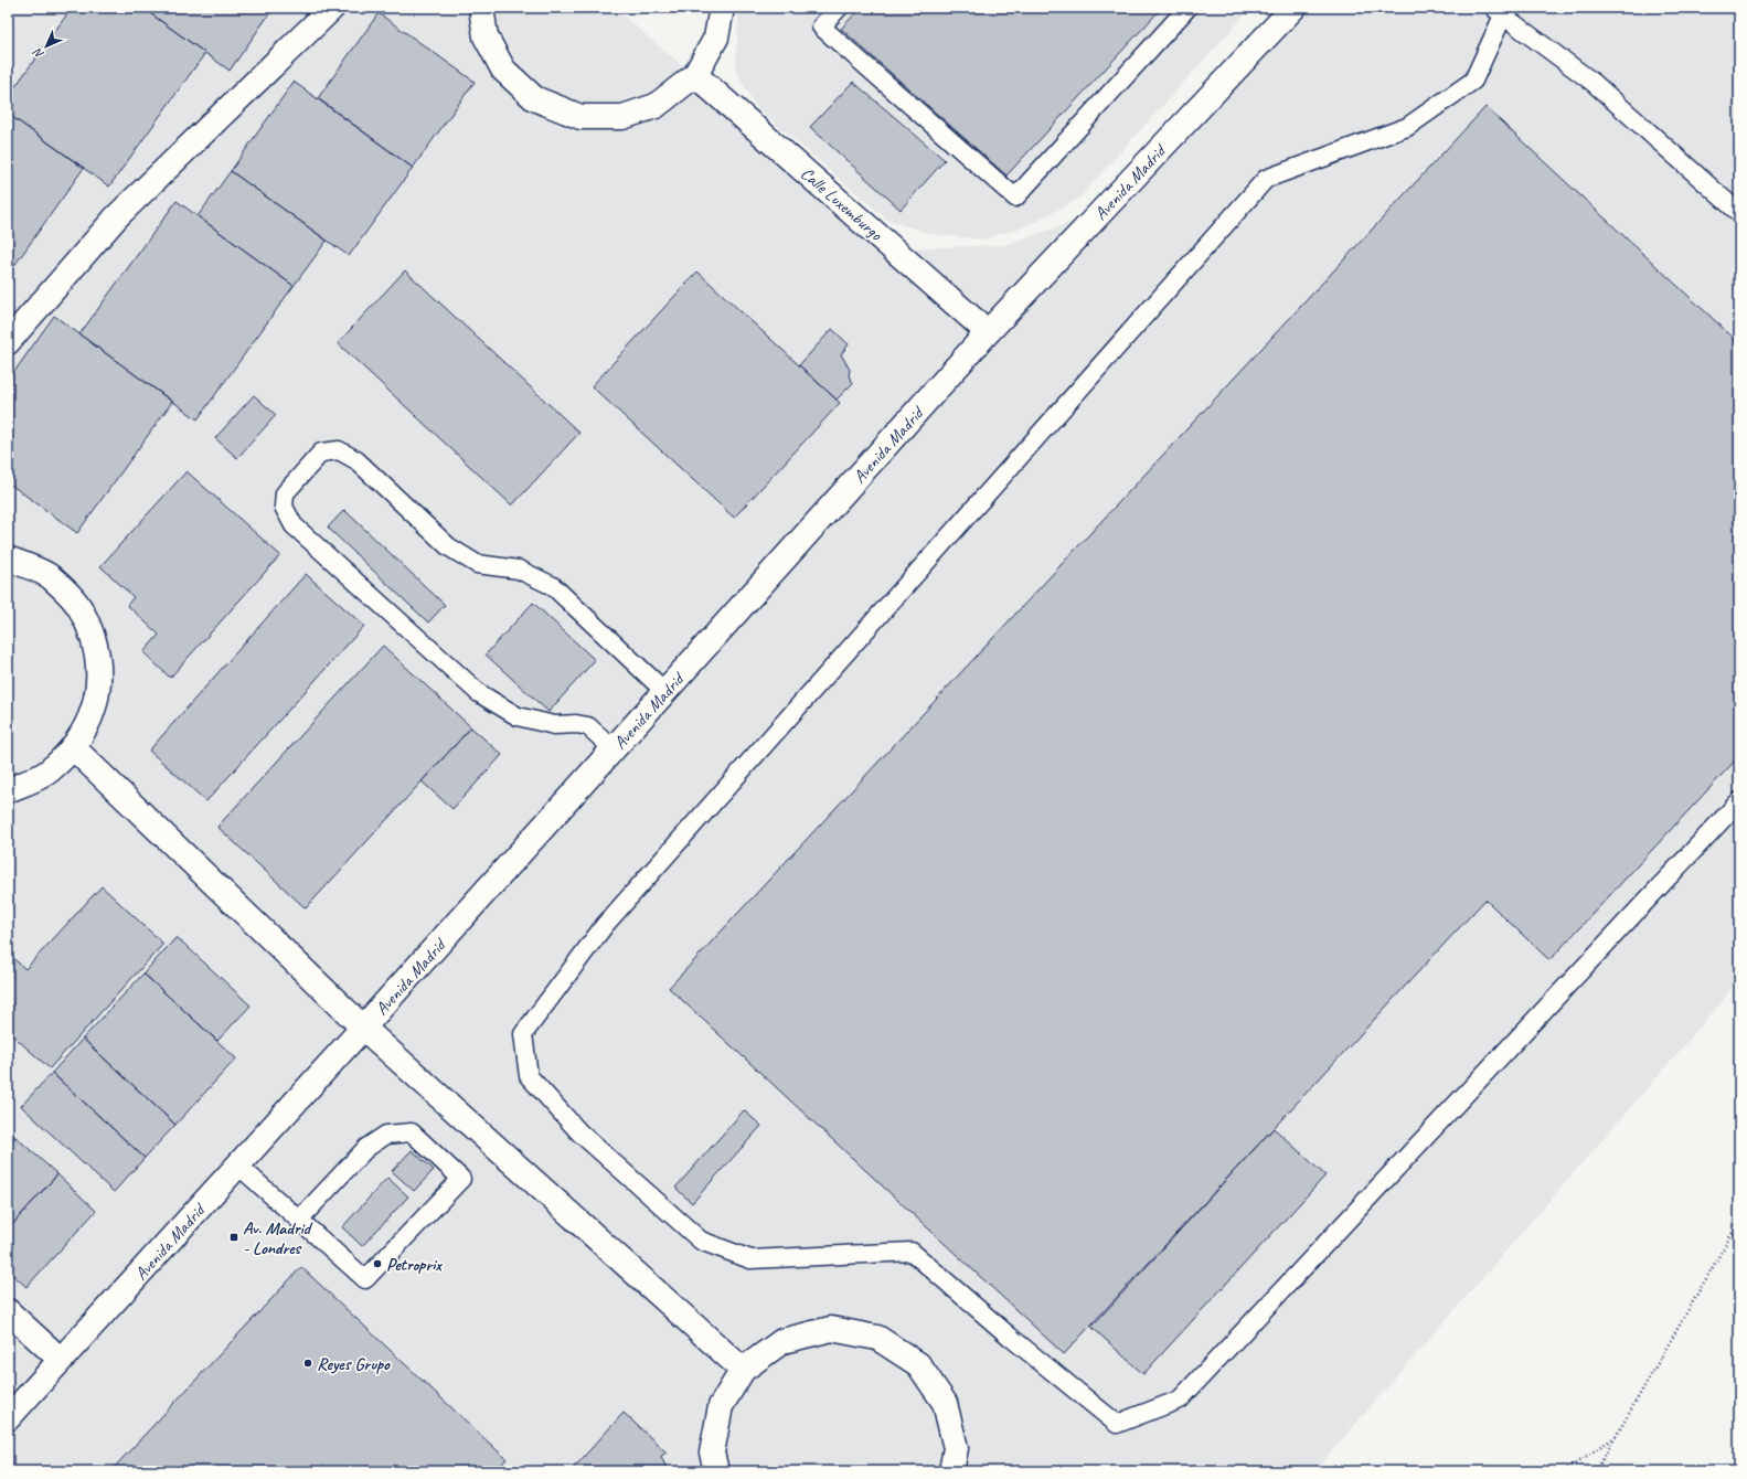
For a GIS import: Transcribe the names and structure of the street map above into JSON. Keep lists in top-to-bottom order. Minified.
{"streets":{"street":["Avenida Madrid","Calle Luxemburgo"]},"crossings":[["Avenida Madrid","Calle Luxemburgo"]],"places":{"transit":["Av. Madrid - Londres"],"other":["Petroprix","Reyes Grupo"]},"north":"bottom left"}
